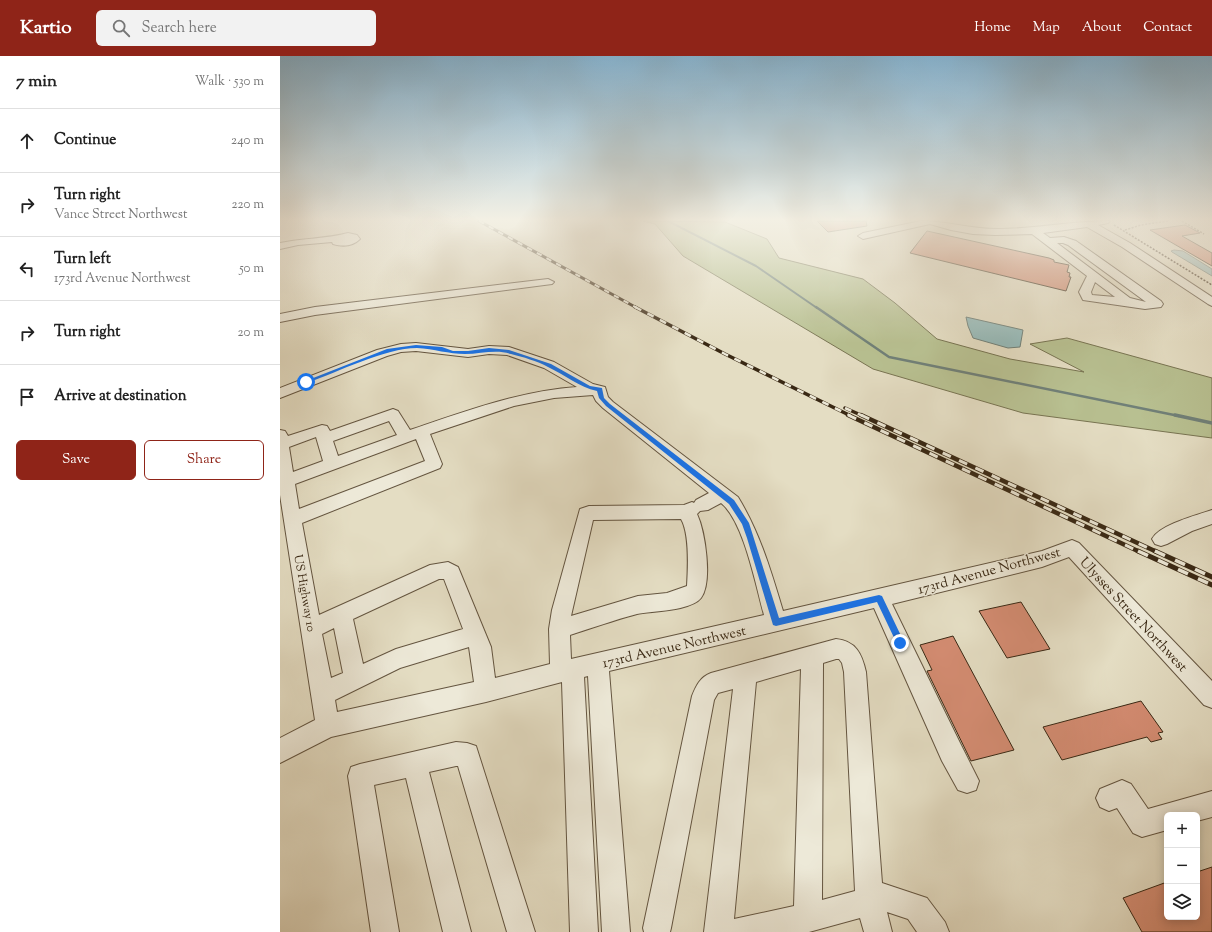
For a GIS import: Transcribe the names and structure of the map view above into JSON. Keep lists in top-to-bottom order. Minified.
{"streets":{"street":["173rd Avenue Northwest","US Highway 10","Ulysses Street Northwest"]},"crossings":[["173rd Avenue Northwest","US Highway 10"],["173rd Avenue Northwest","Ulysses Street Northwest"]],"page":{"header":"Kartio","search":"Search here","nav":["Home","Map","About","Contact"],"heading":["7 min","Walk · 530 m"],"list":[["Continue","240 m"],["Turn right","Vance Street Northwest","220 m"],["Turn left","173rd Avenue Northwest","50 m"],["Turn right","20 m"],"Arrive at destination"],"buttons":["Save","Share"],"map_buttons":["+","−"]}}
